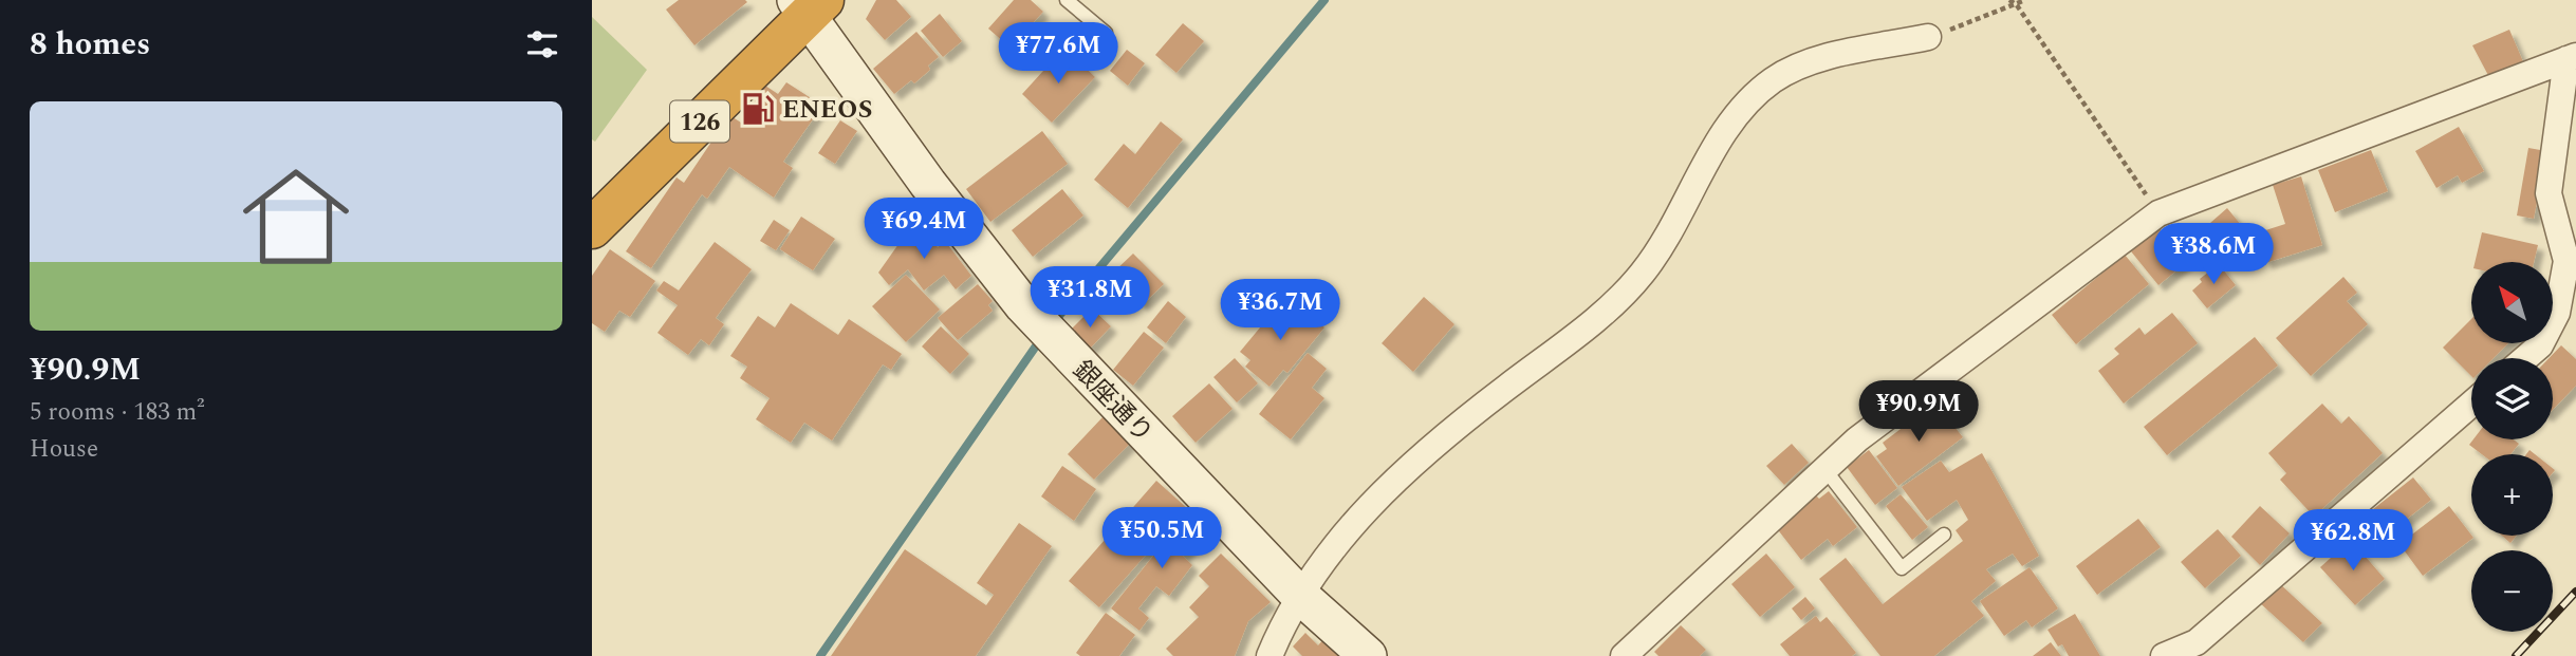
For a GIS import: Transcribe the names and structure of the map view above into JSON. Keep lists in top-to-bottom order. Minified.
{"streets":{"highway":["126"],"street":["銀座通り"]},"crossings":[["126","銀座通り"]],"places":{"fuel station":["ENEOS"]},"north":"top left","page":{"heading":"8 homes","price":["¥77.6M","¥69.4M","¥38.6M","¥31.8M","¥36.7M","¥90.9M","¥50.5M","¥62.8M"],"list":[{"name":"¥90.9M","note":"5 rooms · 183 m² · House"}],"map_buttons":["+","−"]}}
